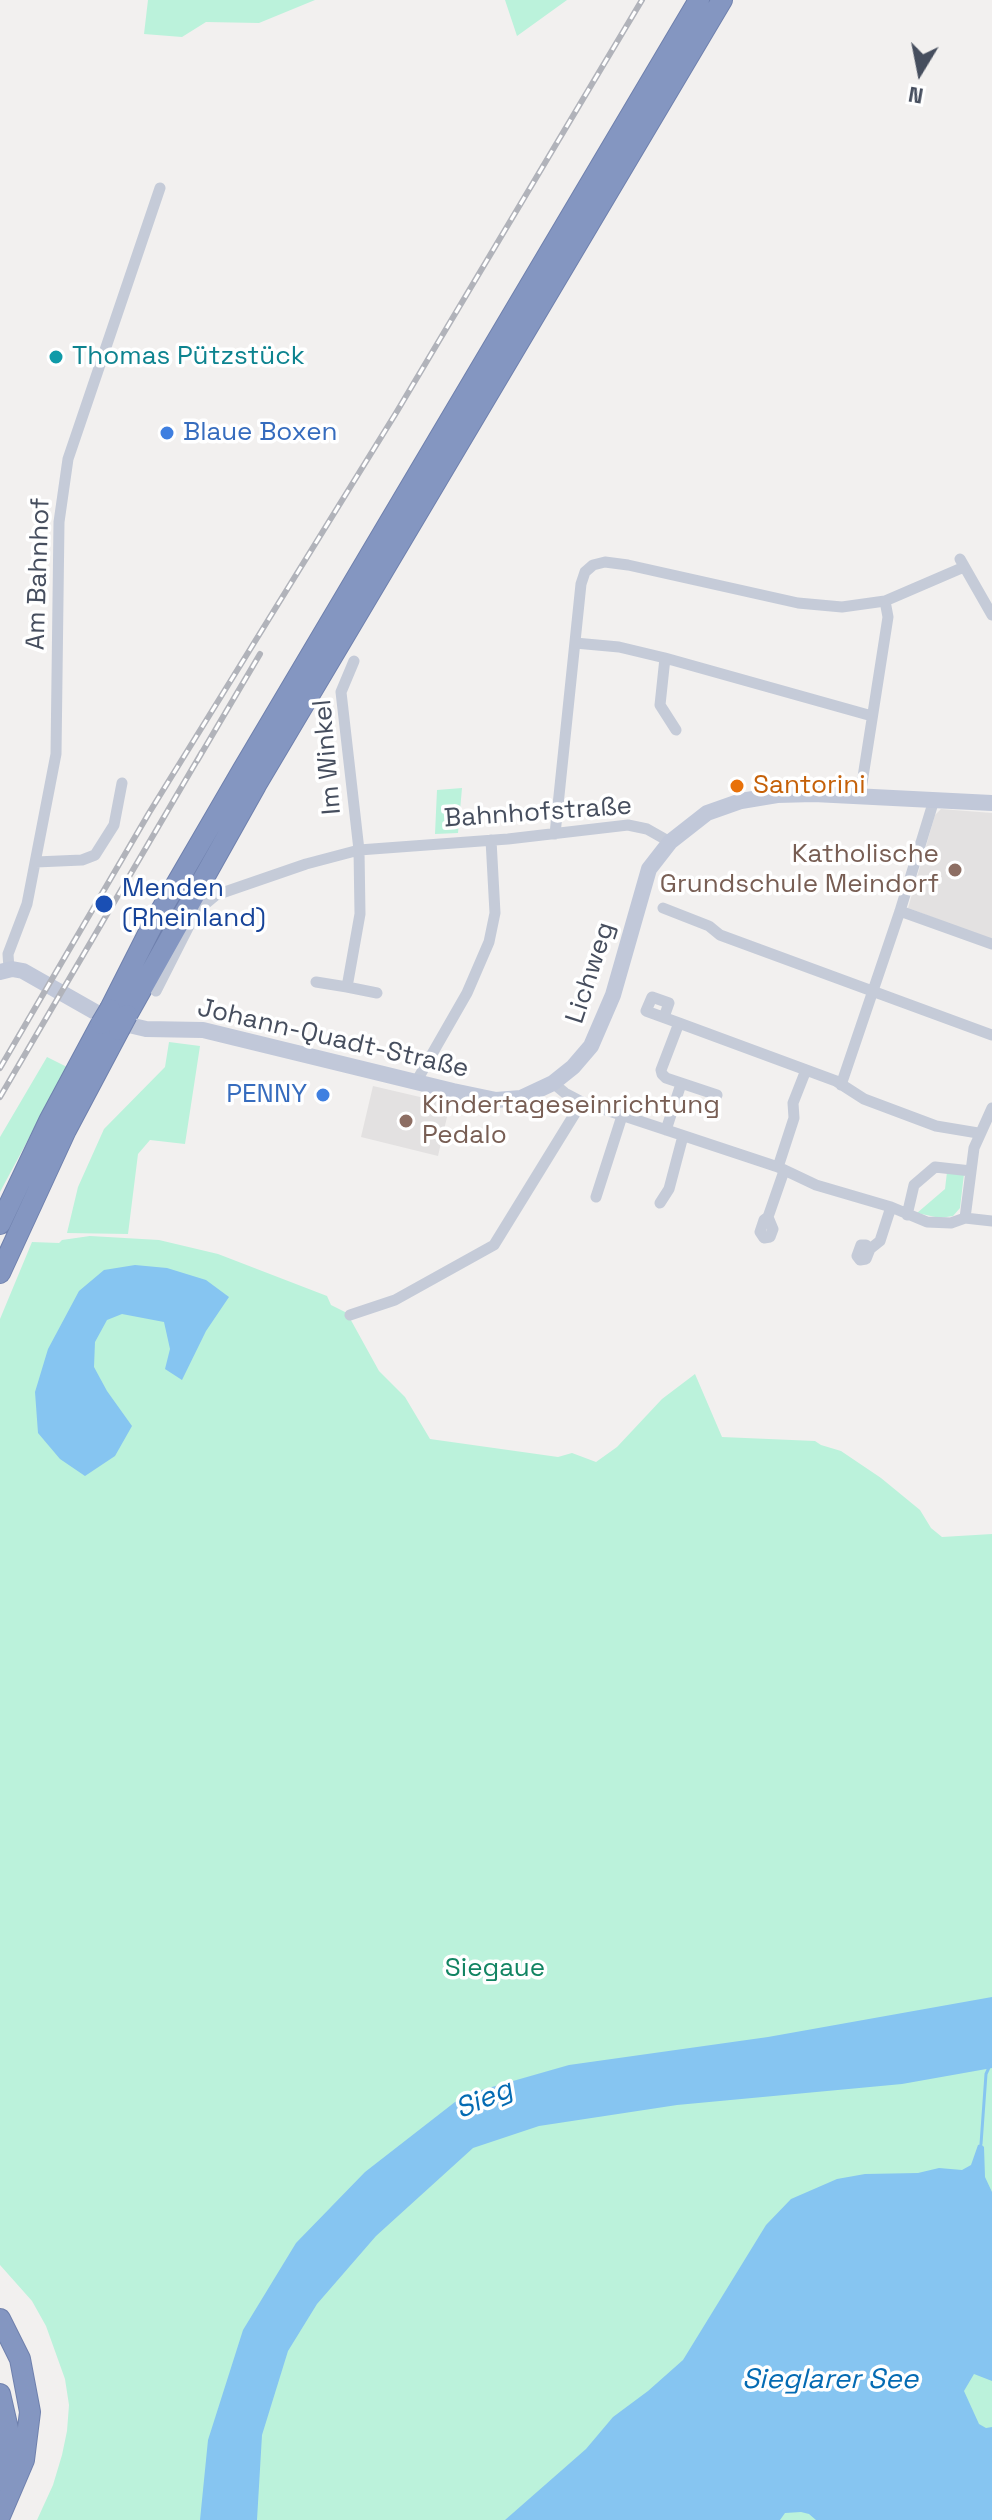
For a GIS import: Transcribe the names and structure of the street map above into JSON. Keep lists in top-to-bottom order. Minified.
{"streets":{"main road":["Lichweg","Johann-Quadt-Straße"],"street":["Am Bahnhof","Im Winkel","Bahnhofstraße"]},"crossings":[["Am Bahnhof","Johann-Quadt-Straße"],["Im Winkel","Bahnhofstraße"],["Bahnhofstraße","Lichweg"],["Lichweg","Johann-Quadt-Straße"]],"water":["Sieg","Sieglarer See"],"parks":["Siegaue"],"places":["Thomas Pützstück","Blaue Boxen","Santorini","Katholische Grundschule Meindorf","Menden (Rheinland)","PENNY","Kindertageseinrichtung Pedalo"],"north":"bottom"}
